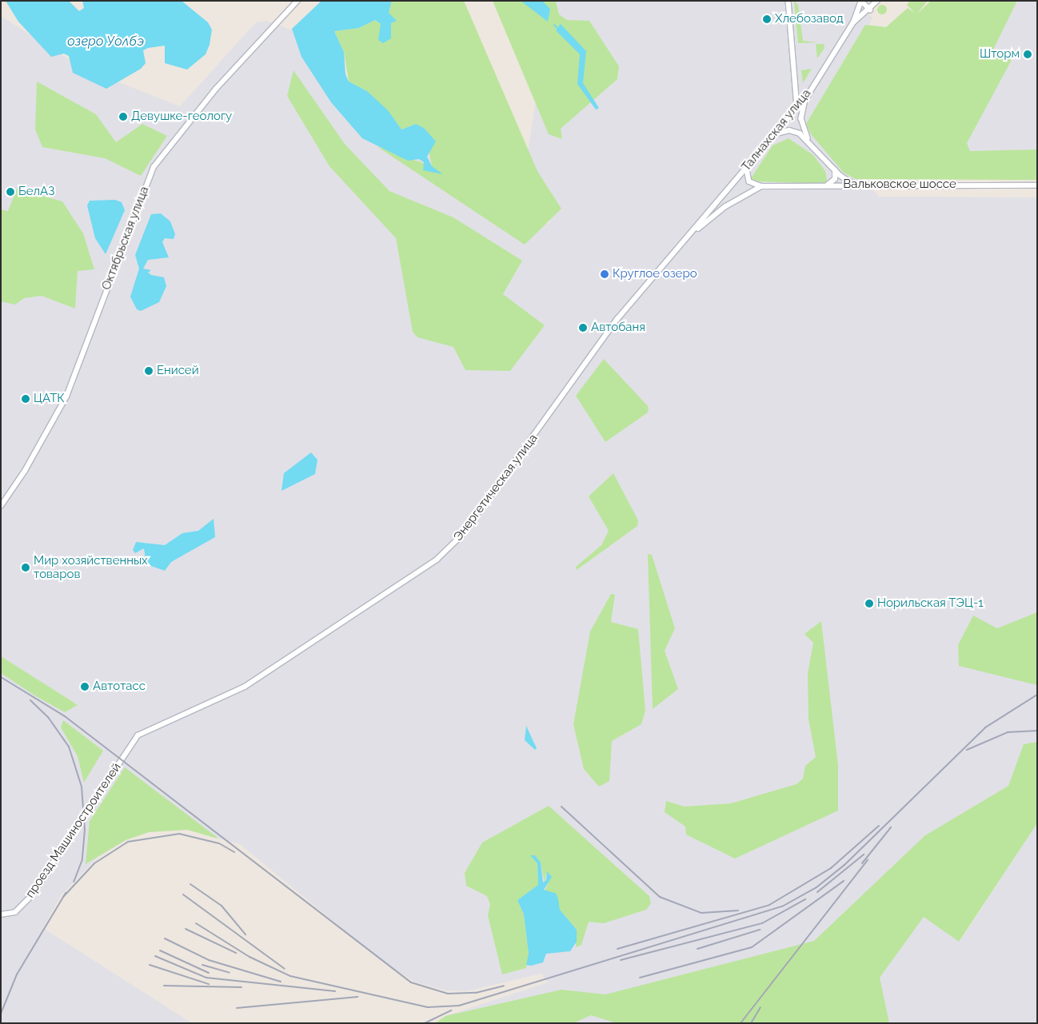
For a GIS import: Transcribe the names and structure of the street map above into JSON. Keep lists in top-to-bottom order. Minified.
{"streets":{"street":["Талнахская улица","Вальковское шоссе","Октябрьская улица","Энергетическая улица","проезд Машиностроителей"]},"crossings":[["Талнахская улица","Вальковское шоссе"],["Талнахская улица","Энергетическая улица"],["Вальковское шоссе","Энергетическая улица"],["Энергетическая улица","проезд Машиностроителей"]],"water":["озеро Уолбэ"],"places":["Хлебозавод","Шторм","Девушке-геологу","БелАЗ","Круглое озеро","Автобаня","Енисей","ЦАТК","Мир хозяйственных товаров","Норильская ТЭЦ-1","Автотасс"]}
